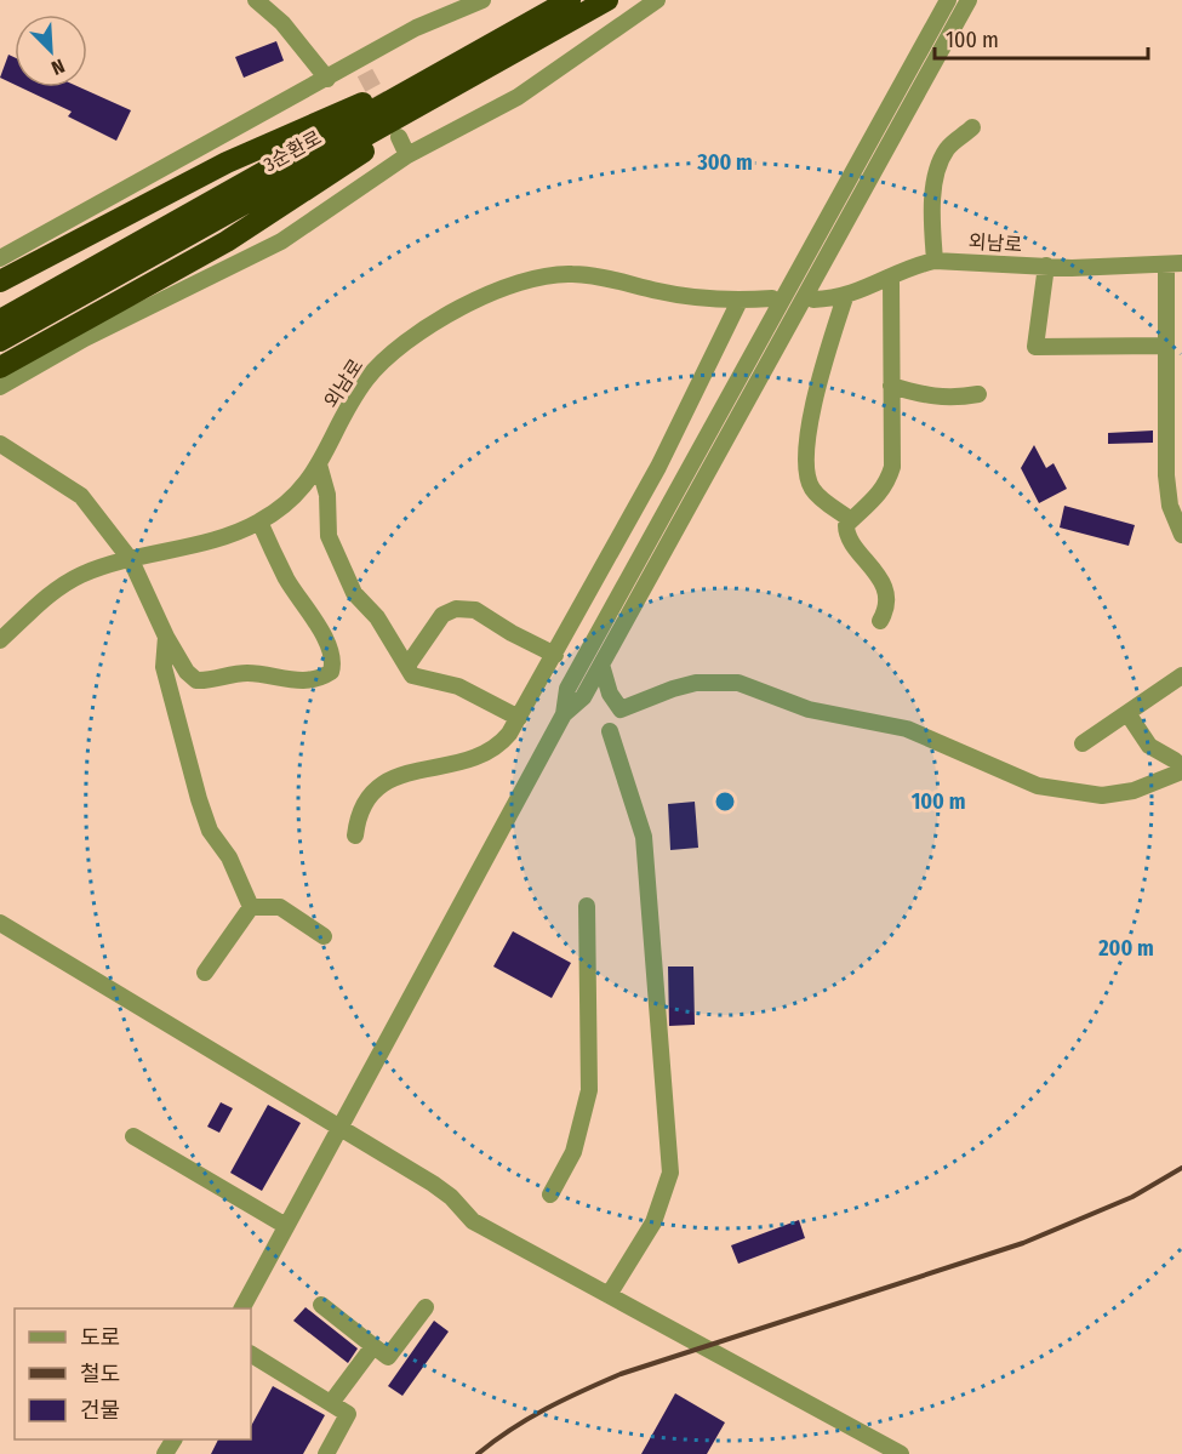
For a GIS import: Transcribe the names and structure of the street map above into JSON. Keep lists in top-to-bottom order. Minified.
{"streets":{"highway":["3순환로"],"street":["외남로"]},"legend":["도로","철도","건물"],"scale_bar":"100 m","north":"bottom right","rings":["300 m","100 m","200 m"]}
